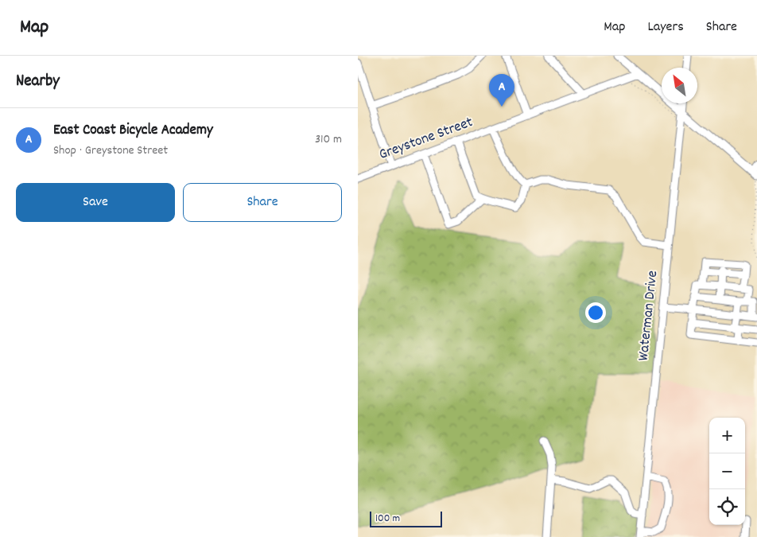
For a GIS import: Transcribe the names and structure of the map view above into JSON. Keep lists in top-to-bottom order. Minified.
{"streets":{"street":["Greystone Street","Waterman Drive"]},"scale_bar":"100 m","north":"top left","page":{"header":"Map","nav":["Map","Layers","Share"],"heading":"Nearby","pins":"A","list":[{"mark":"A","name":"East Coast Bicycle Academy","note":"Shop · Greystone Street","value":"310 m"}],"buttons":["Save","Share"],"map_buttons":["+","−"],"scale":"100 m"}}
